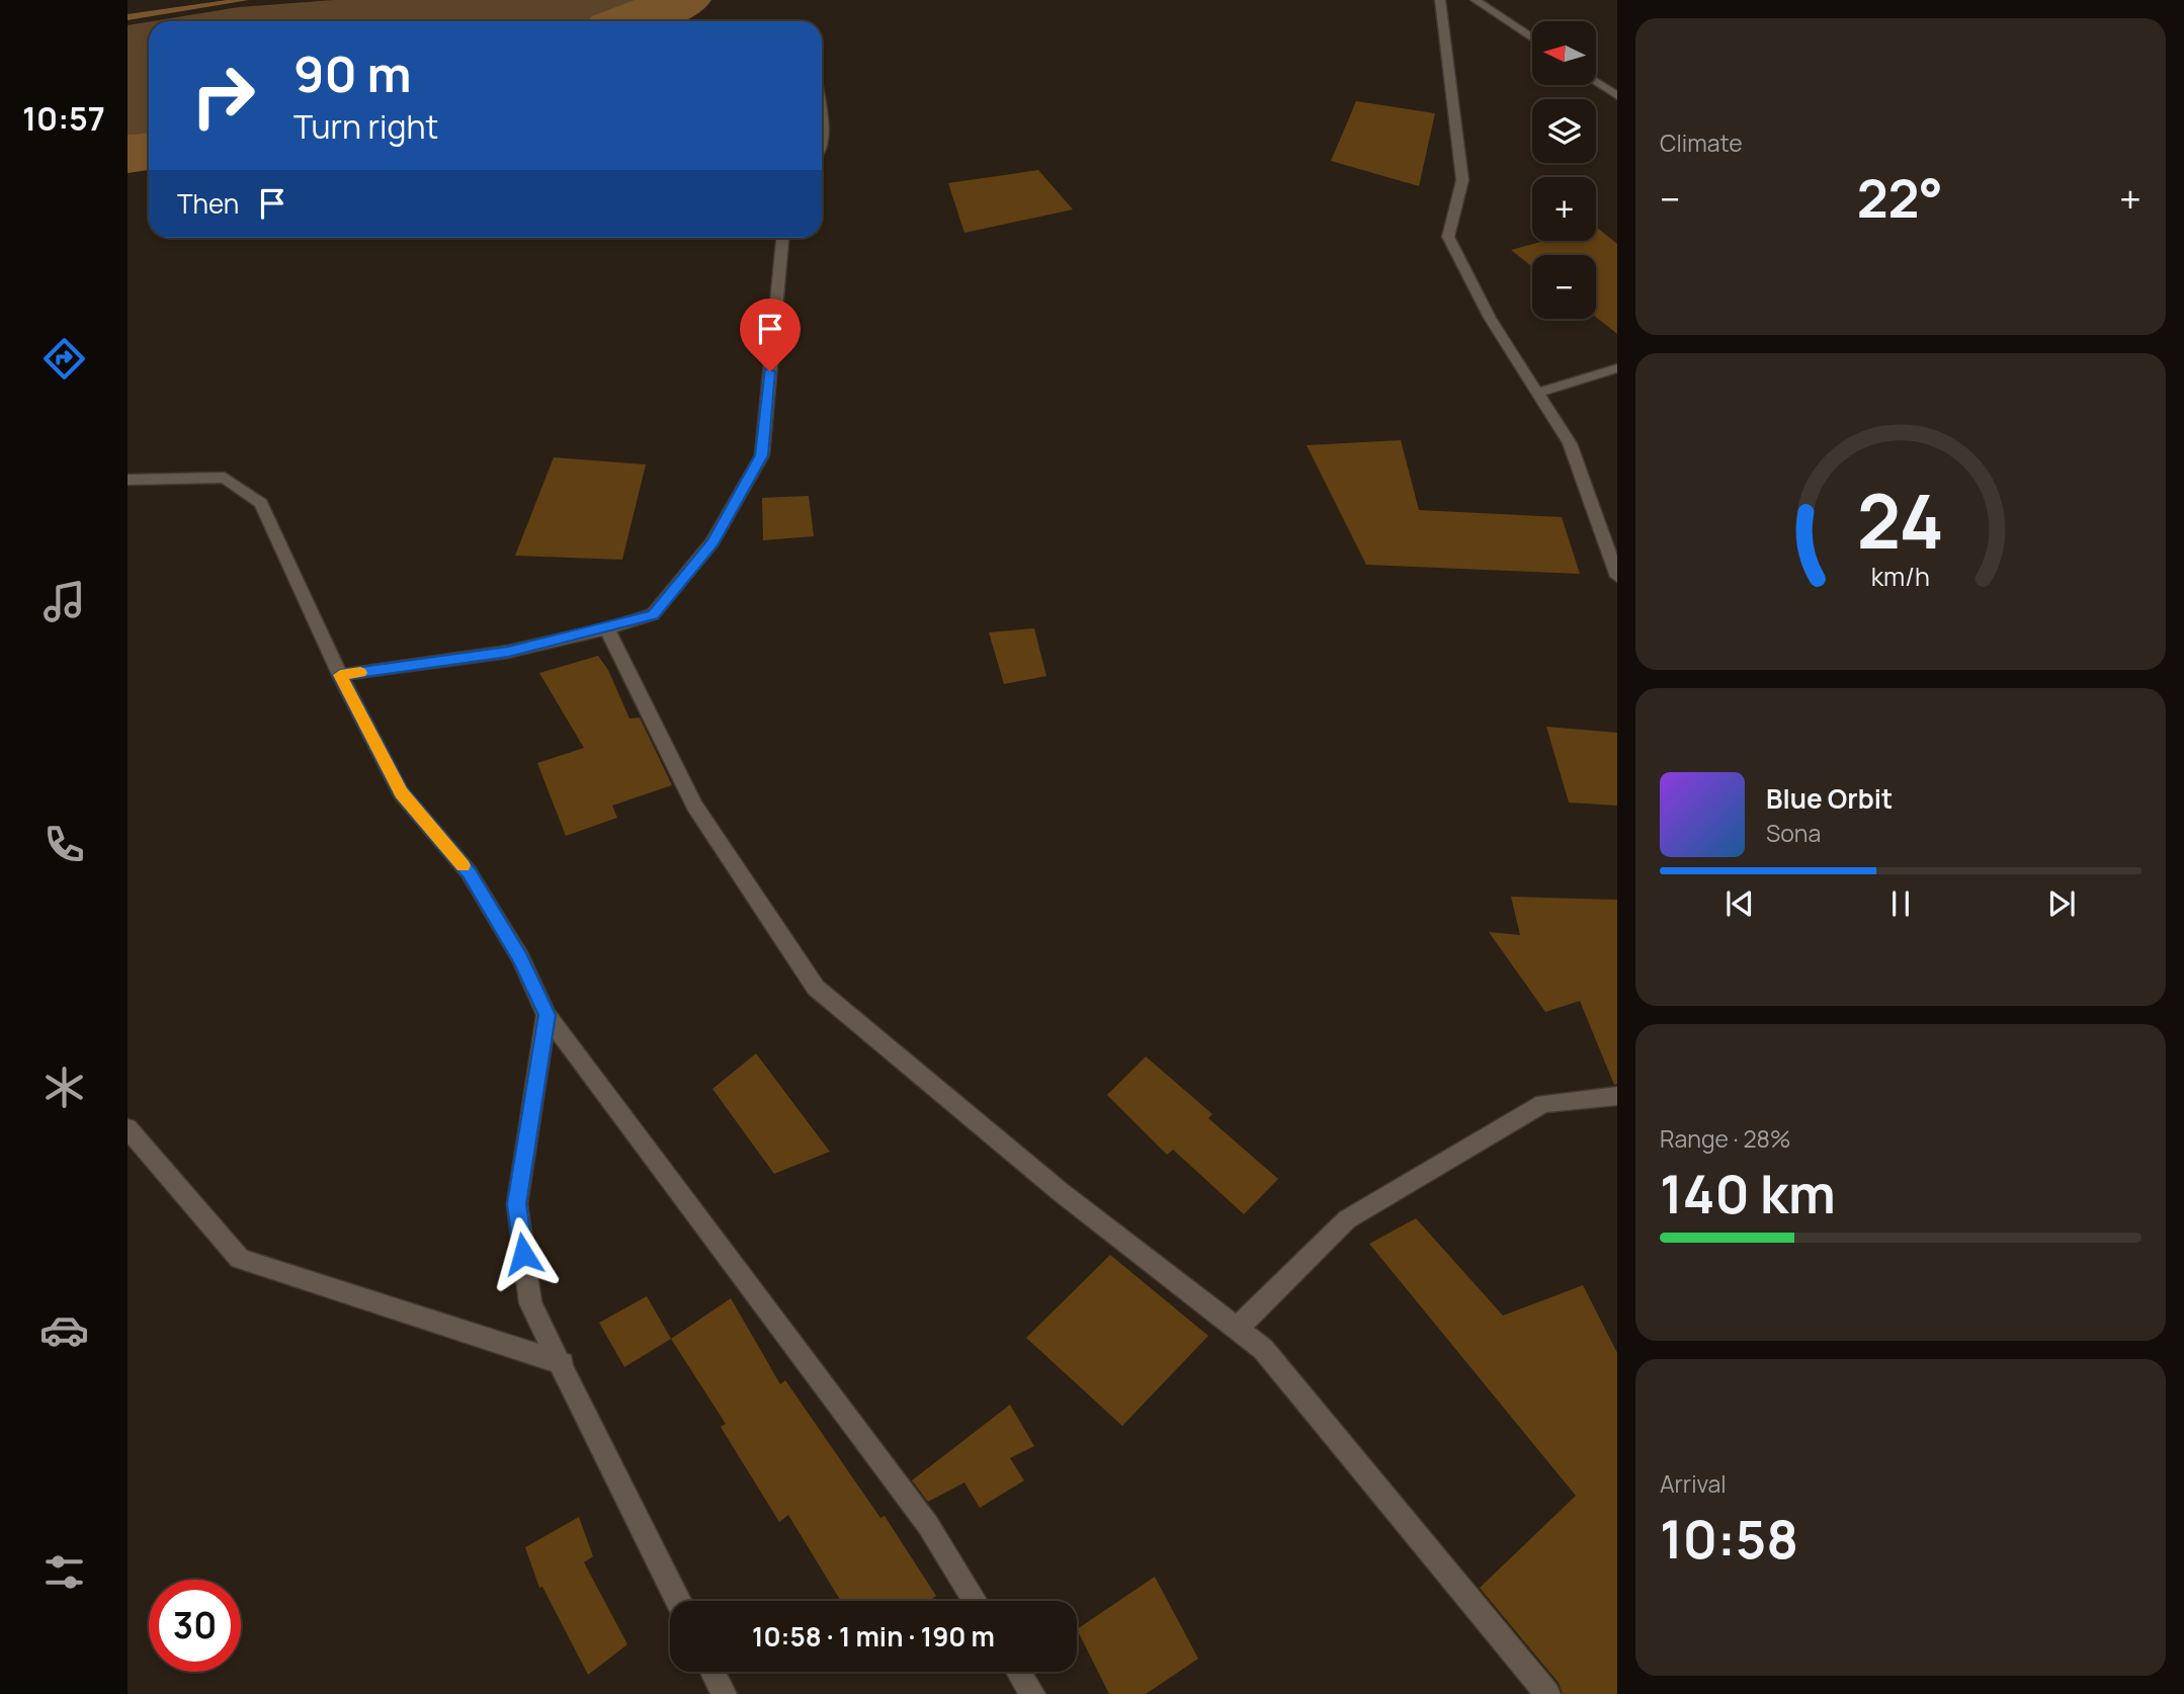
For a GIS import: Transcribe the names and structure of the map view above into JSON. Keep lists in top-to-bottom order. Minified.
{"north":"left","page":{"tabs":"10:57","tile":["Climate",["Range · 28%","140 km"],["Arrival","10:58"]],"map_buttons":["+","−"],"turn":["90 m","Turn right"],"heat":["−","22°","+"],"then":"Then","song":["Blue Orbit","Sona"],"limit":"30","trip":"10:58 · 1 min · 190 m","gauge":["24","km/h"]}}
